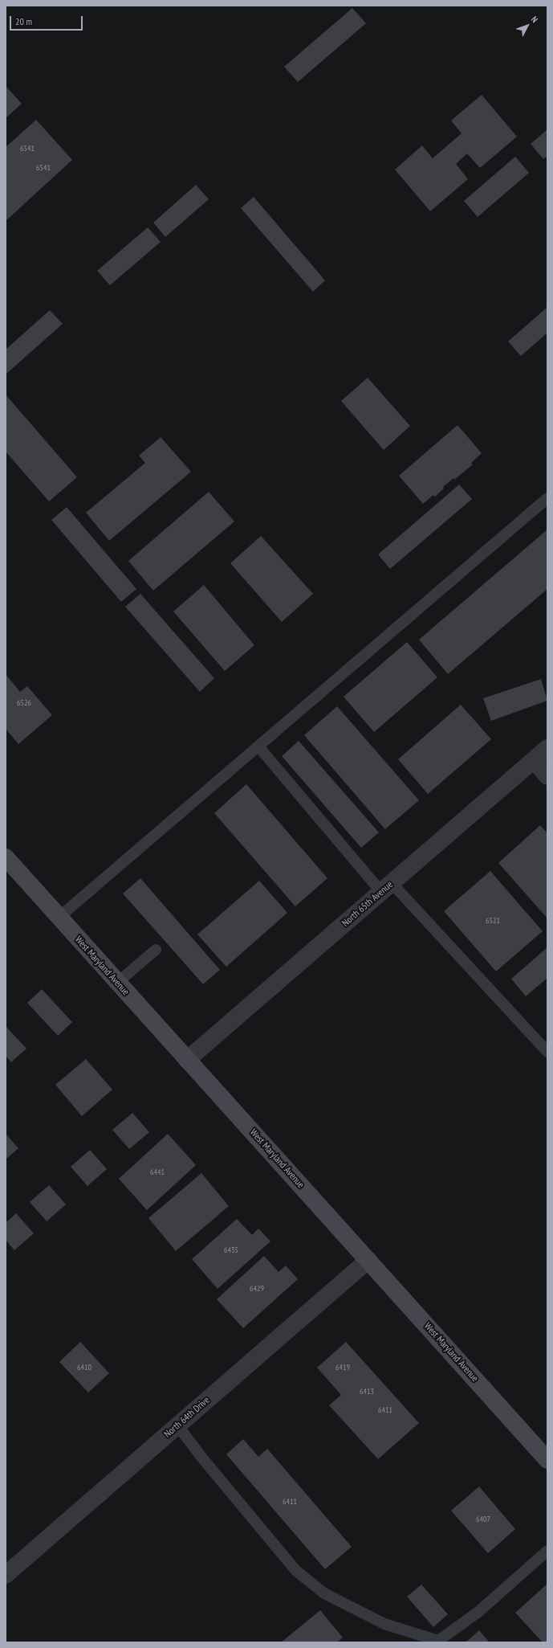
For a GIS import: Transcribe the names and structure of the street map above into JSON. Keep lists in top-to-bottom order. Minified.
{"streets":{"street":["North 65th Avenue","West Maryland Avenue","North 64th Drive"]},"crossings":[["North 65th Avenue","West Maryland Avenue"],["West Maryland Avenue","North 64th Drive"]],"house_numbers":["6541","6541","6526","6521","6441","6435","6429","6410","6419","6413","6411","6411","6407"],"scale_bar":"20 m","north":"top right"}
